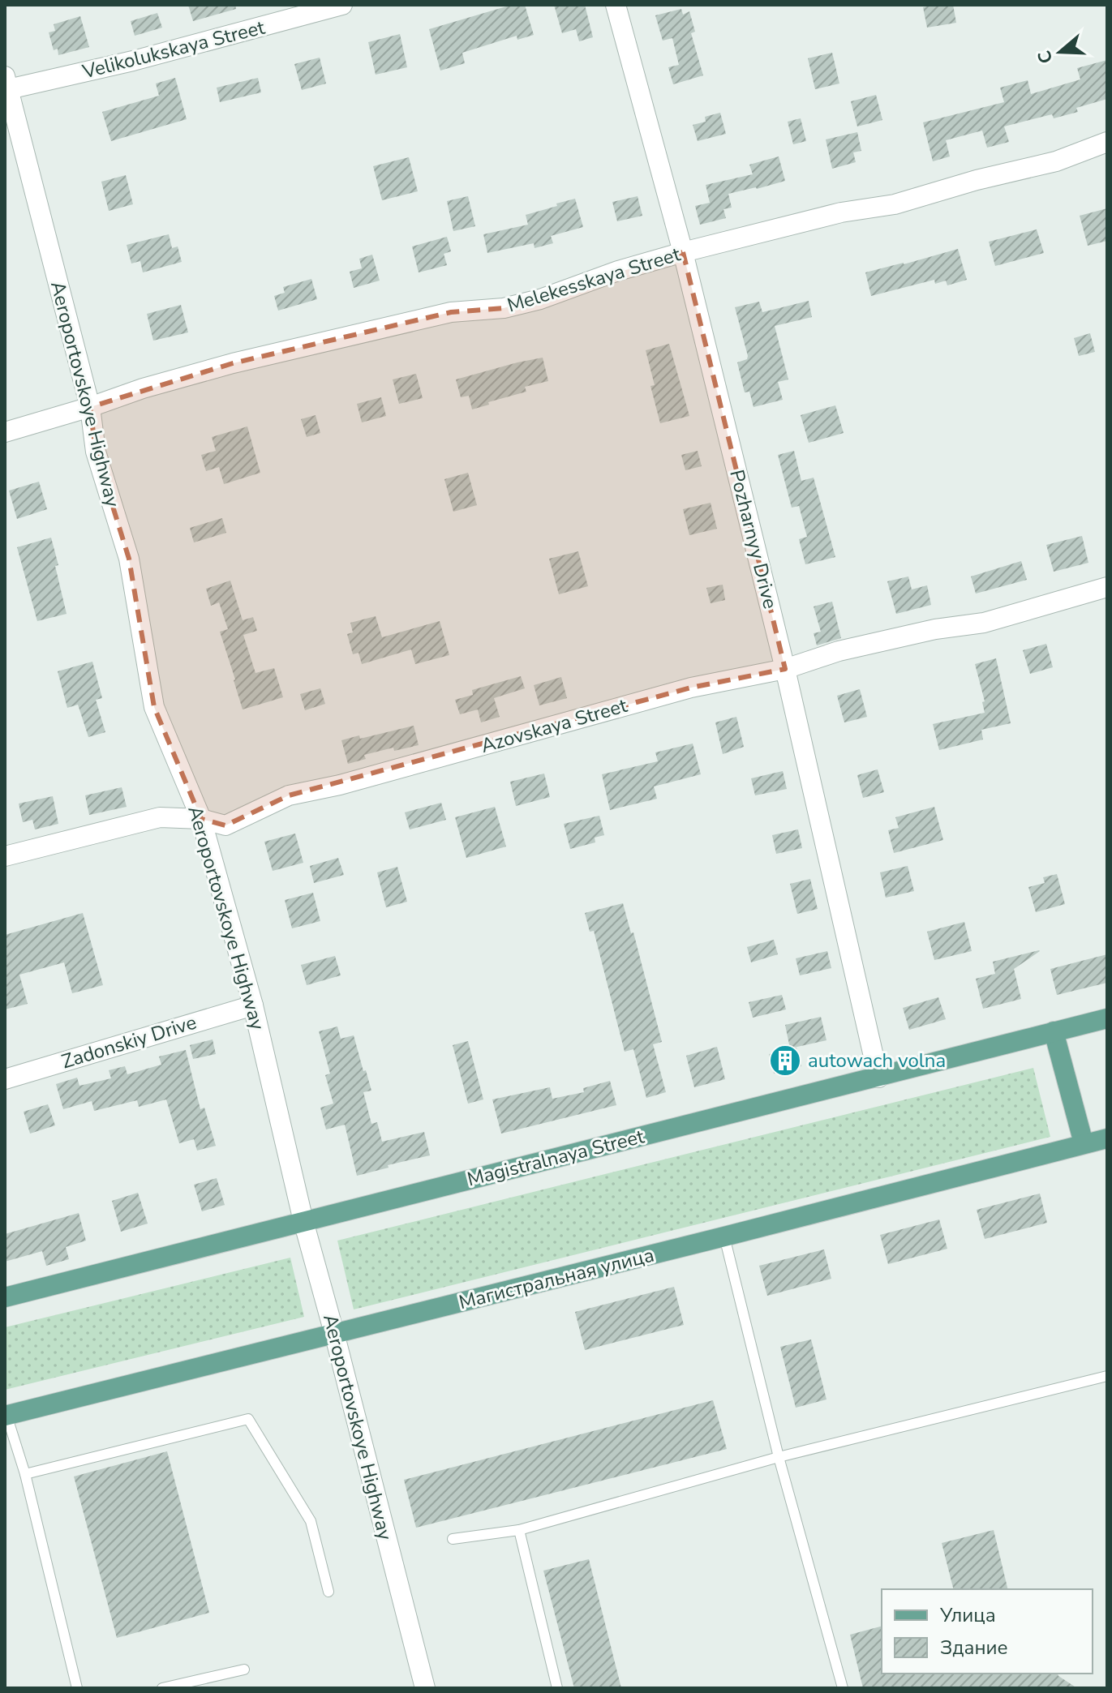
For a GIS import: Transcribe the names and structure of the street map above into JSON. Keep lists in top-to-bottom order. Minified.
{"streets":{"main road":["Magistralnaya Street","Магистральная улица"],"street":["Velikolukskaya Street","Melekesskaya Street","Aeroportovskoye Highway","Pozharnyy Drive","Azovskaya Street","Zadonskiy Drive"]},"crossings":[["Velikolukskaya Street","Aeroportovskoye Highway"],["Melekesskaya Street","Aeroportovskoye Highway"],["Melekesskaya Street","Pozharnyy Drive"],["Aeroportovskoye Highway","Azovskaya Street"],["Aeroportovskoye Highway","Zadonskiy Drive"],["Aeroportovskoye Highway","Magistralnaya Street"],["Aeroportovskoye Highway","Магистральная улица"],["Pozharnyy Drive","Azovskaya Street"],["Pozharnyy Drive","Magistralnaya Street"]],"places":{"building":["autowach volna"]},"legend":["Улица","Здание"],"north":"left"}
